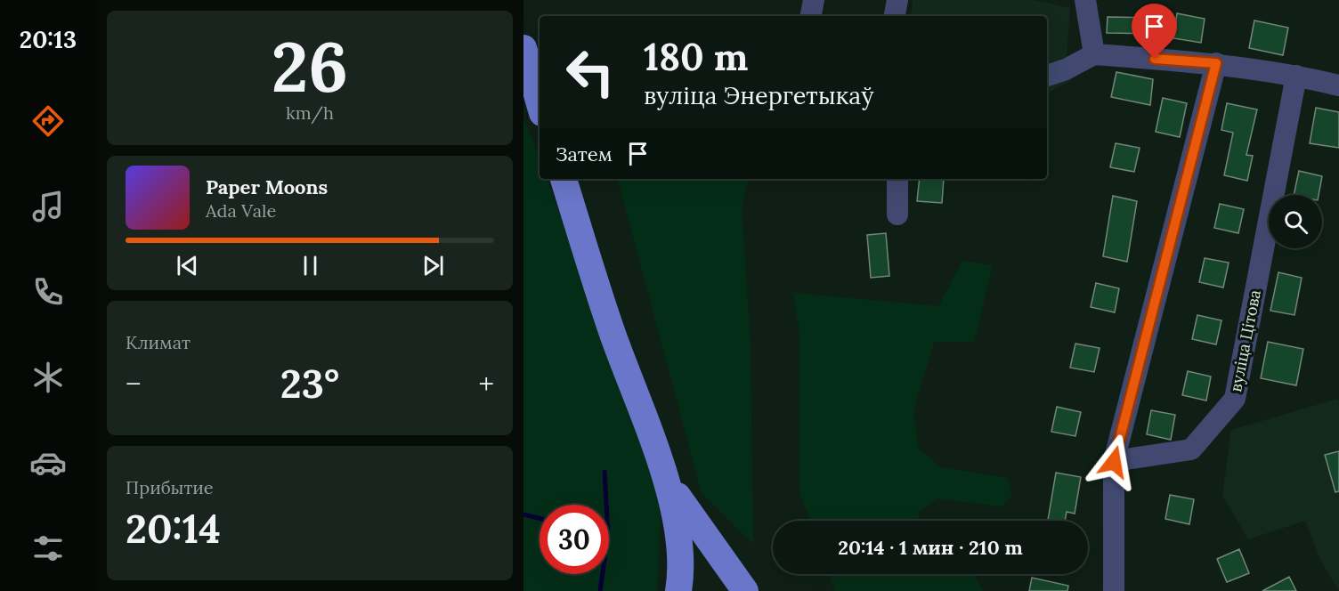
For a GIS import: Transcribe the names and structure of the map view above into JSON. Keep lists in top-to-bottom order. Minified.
{"streets":{"street":["вуліца Цітова"]},"page":{"tabs":"20:13","tile":[["26","km/h"],"Климат",["Прибытие","20:14"]],"turn":["180 m","вуліца Энергетыкаў"],"then":"Затем","song":["Paper Moons","Ada Vale"],"heat":["−","23°","+"],"limit":"30","trip":"20:14 · 1 мин · 210 m"}}
